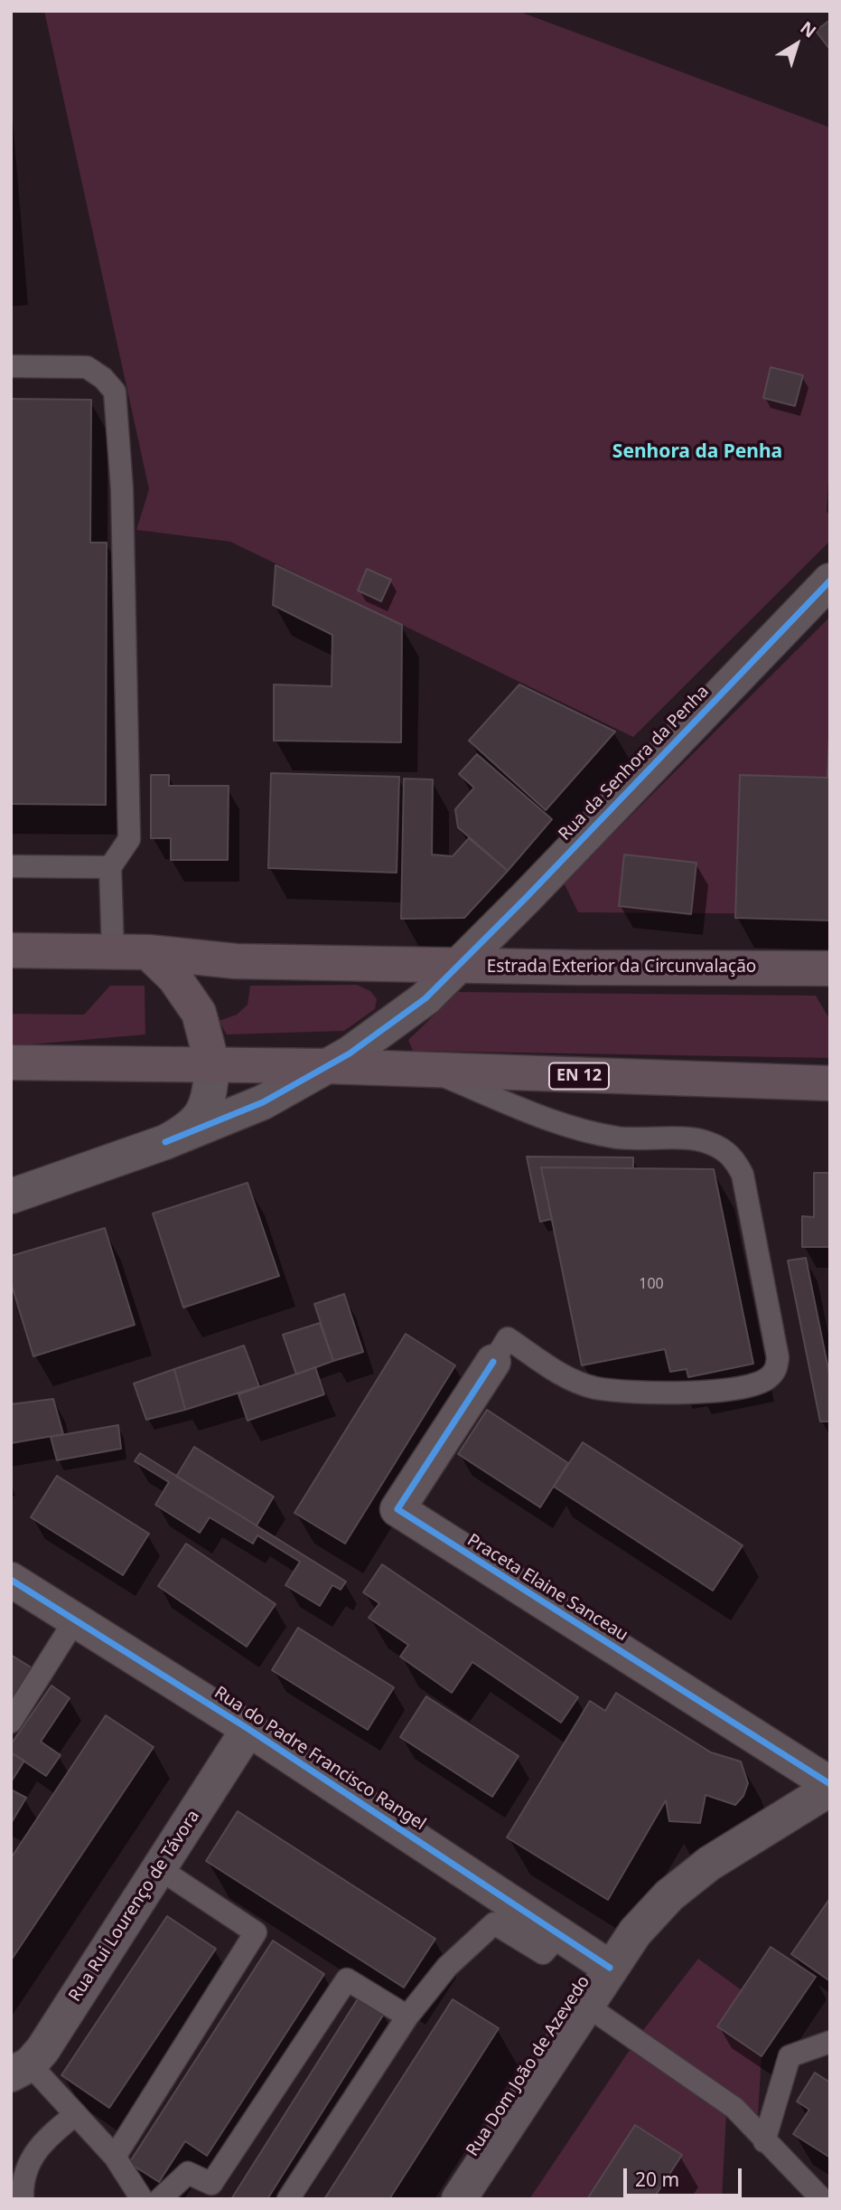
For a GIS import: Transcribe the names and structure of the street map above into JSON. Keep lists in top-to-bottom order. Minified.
{"streets":{"main road":["Estrada Exterior da Circunvalação","EN 12"],"street":["Rua da Senhora da Penha","Praceta Elaine Sanceau","Rua do Padre Francisco Rangel","Rua Rui Lourenço de Távora","Rua Dom João de Azevedo"]},"crossings":[["Rua da Senhora da Penha","Estrada Exterior da Circunvalação"],["Rua da Senhora da Penha","EN 12"],["Praceta Elaine Sanceau","Rua Dom João de Azevedo"],["Rua do Padre Francisco Rangel","Rua Rui Lourenço de Távora"],["Rua do Padre Francisco Rangel","Rua Dom João de Azevedo"]],"districts":["Senhora da Penha"],"house_numbers":["100"],"scale_bar":"20 m","north":"top right"}
